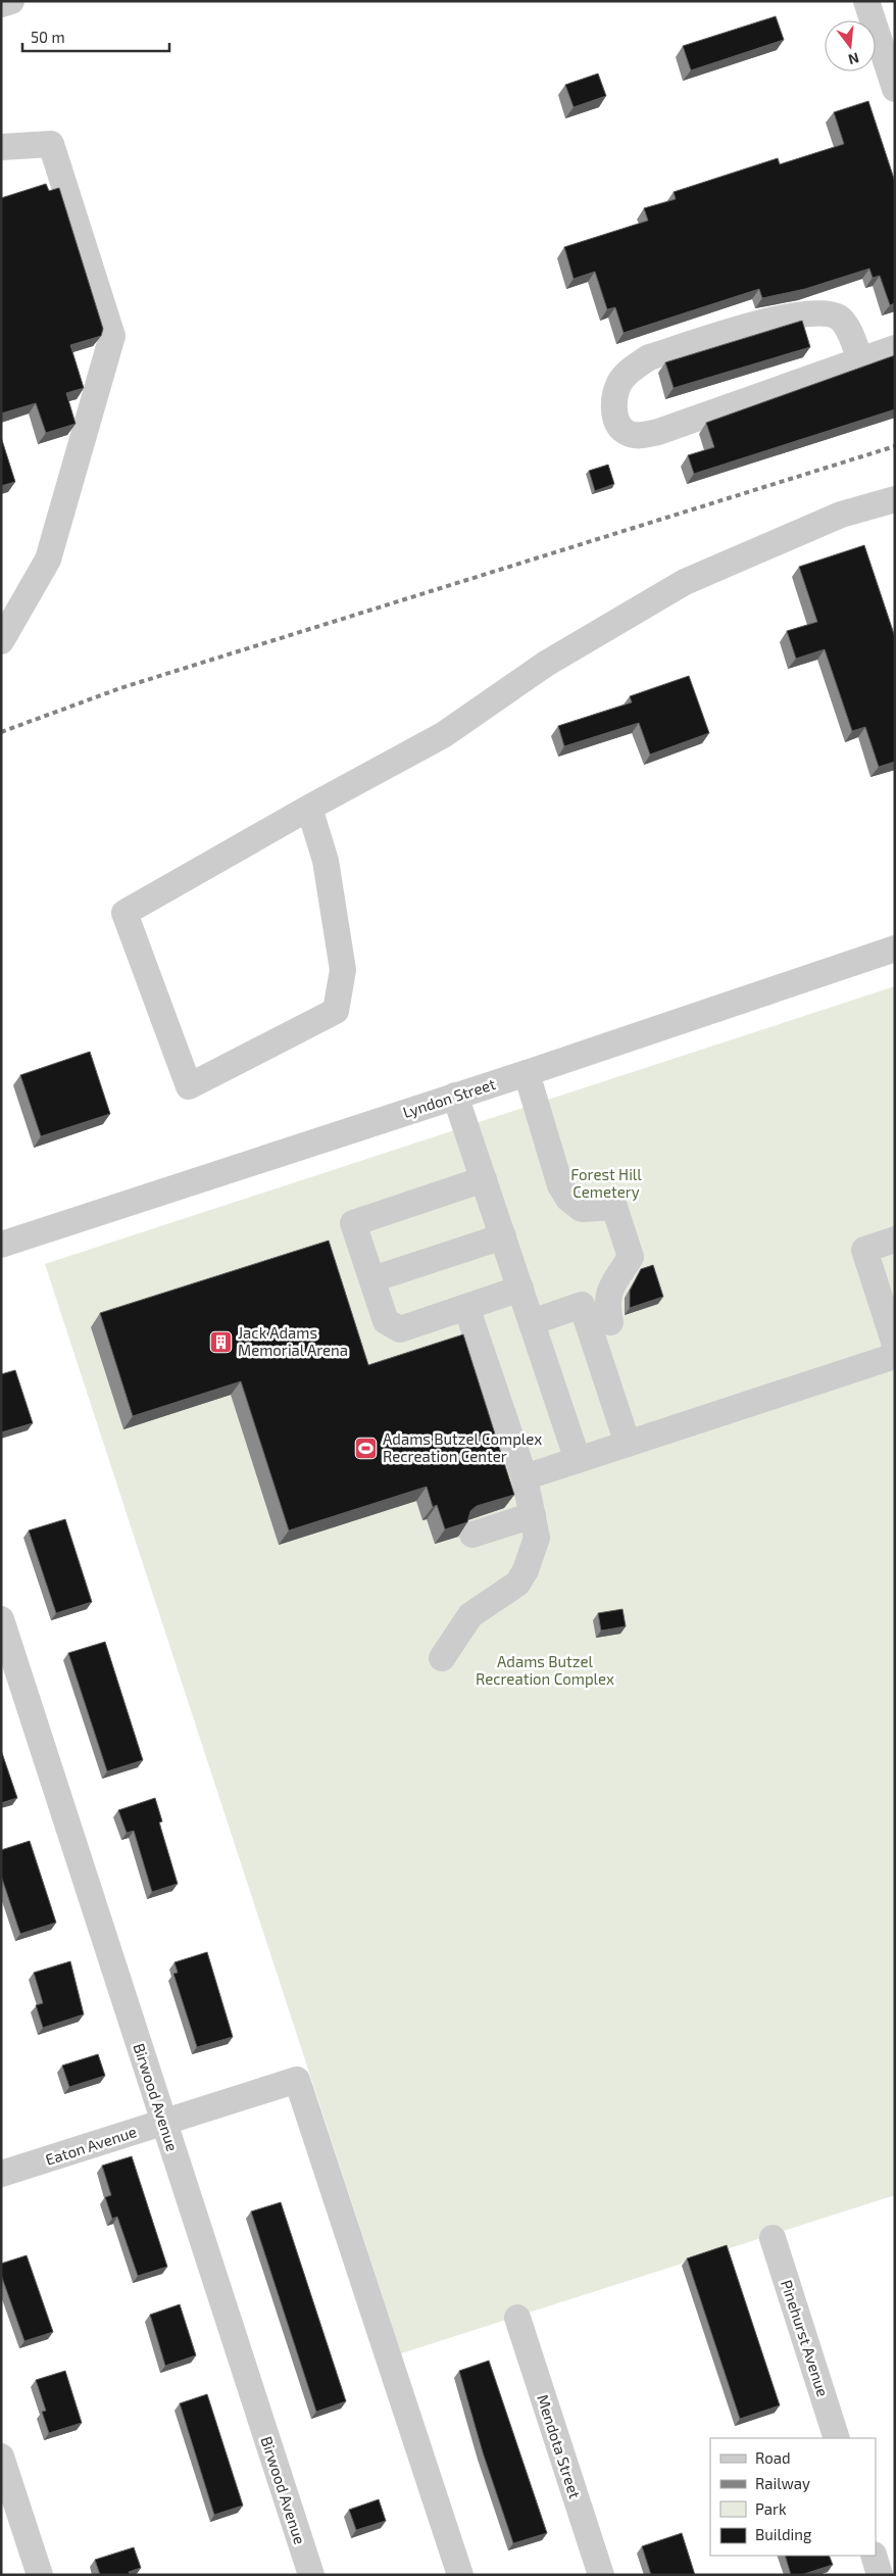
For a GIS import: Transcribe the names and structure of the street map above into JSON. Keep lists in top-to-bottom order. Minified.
{"streets":{"street":["Lyndon Street","Birwood Avenue","Eaton Avenue","Pinehurst Avenue","Mendota Street"]},"crossings":[["Birwood Avenue","Eaton Avenue"]],"parks":["Forest Hill Cemetery","Adams Butzel Recreation Complex"],"places":{"building":["Jack Adams Memorial Arena"],"sports":["Adams Butzel Complex Recreation Center"]},"legend":["Road","Railway","Park","Building"],"scale_bar":"50 m","north":"bottom"}
